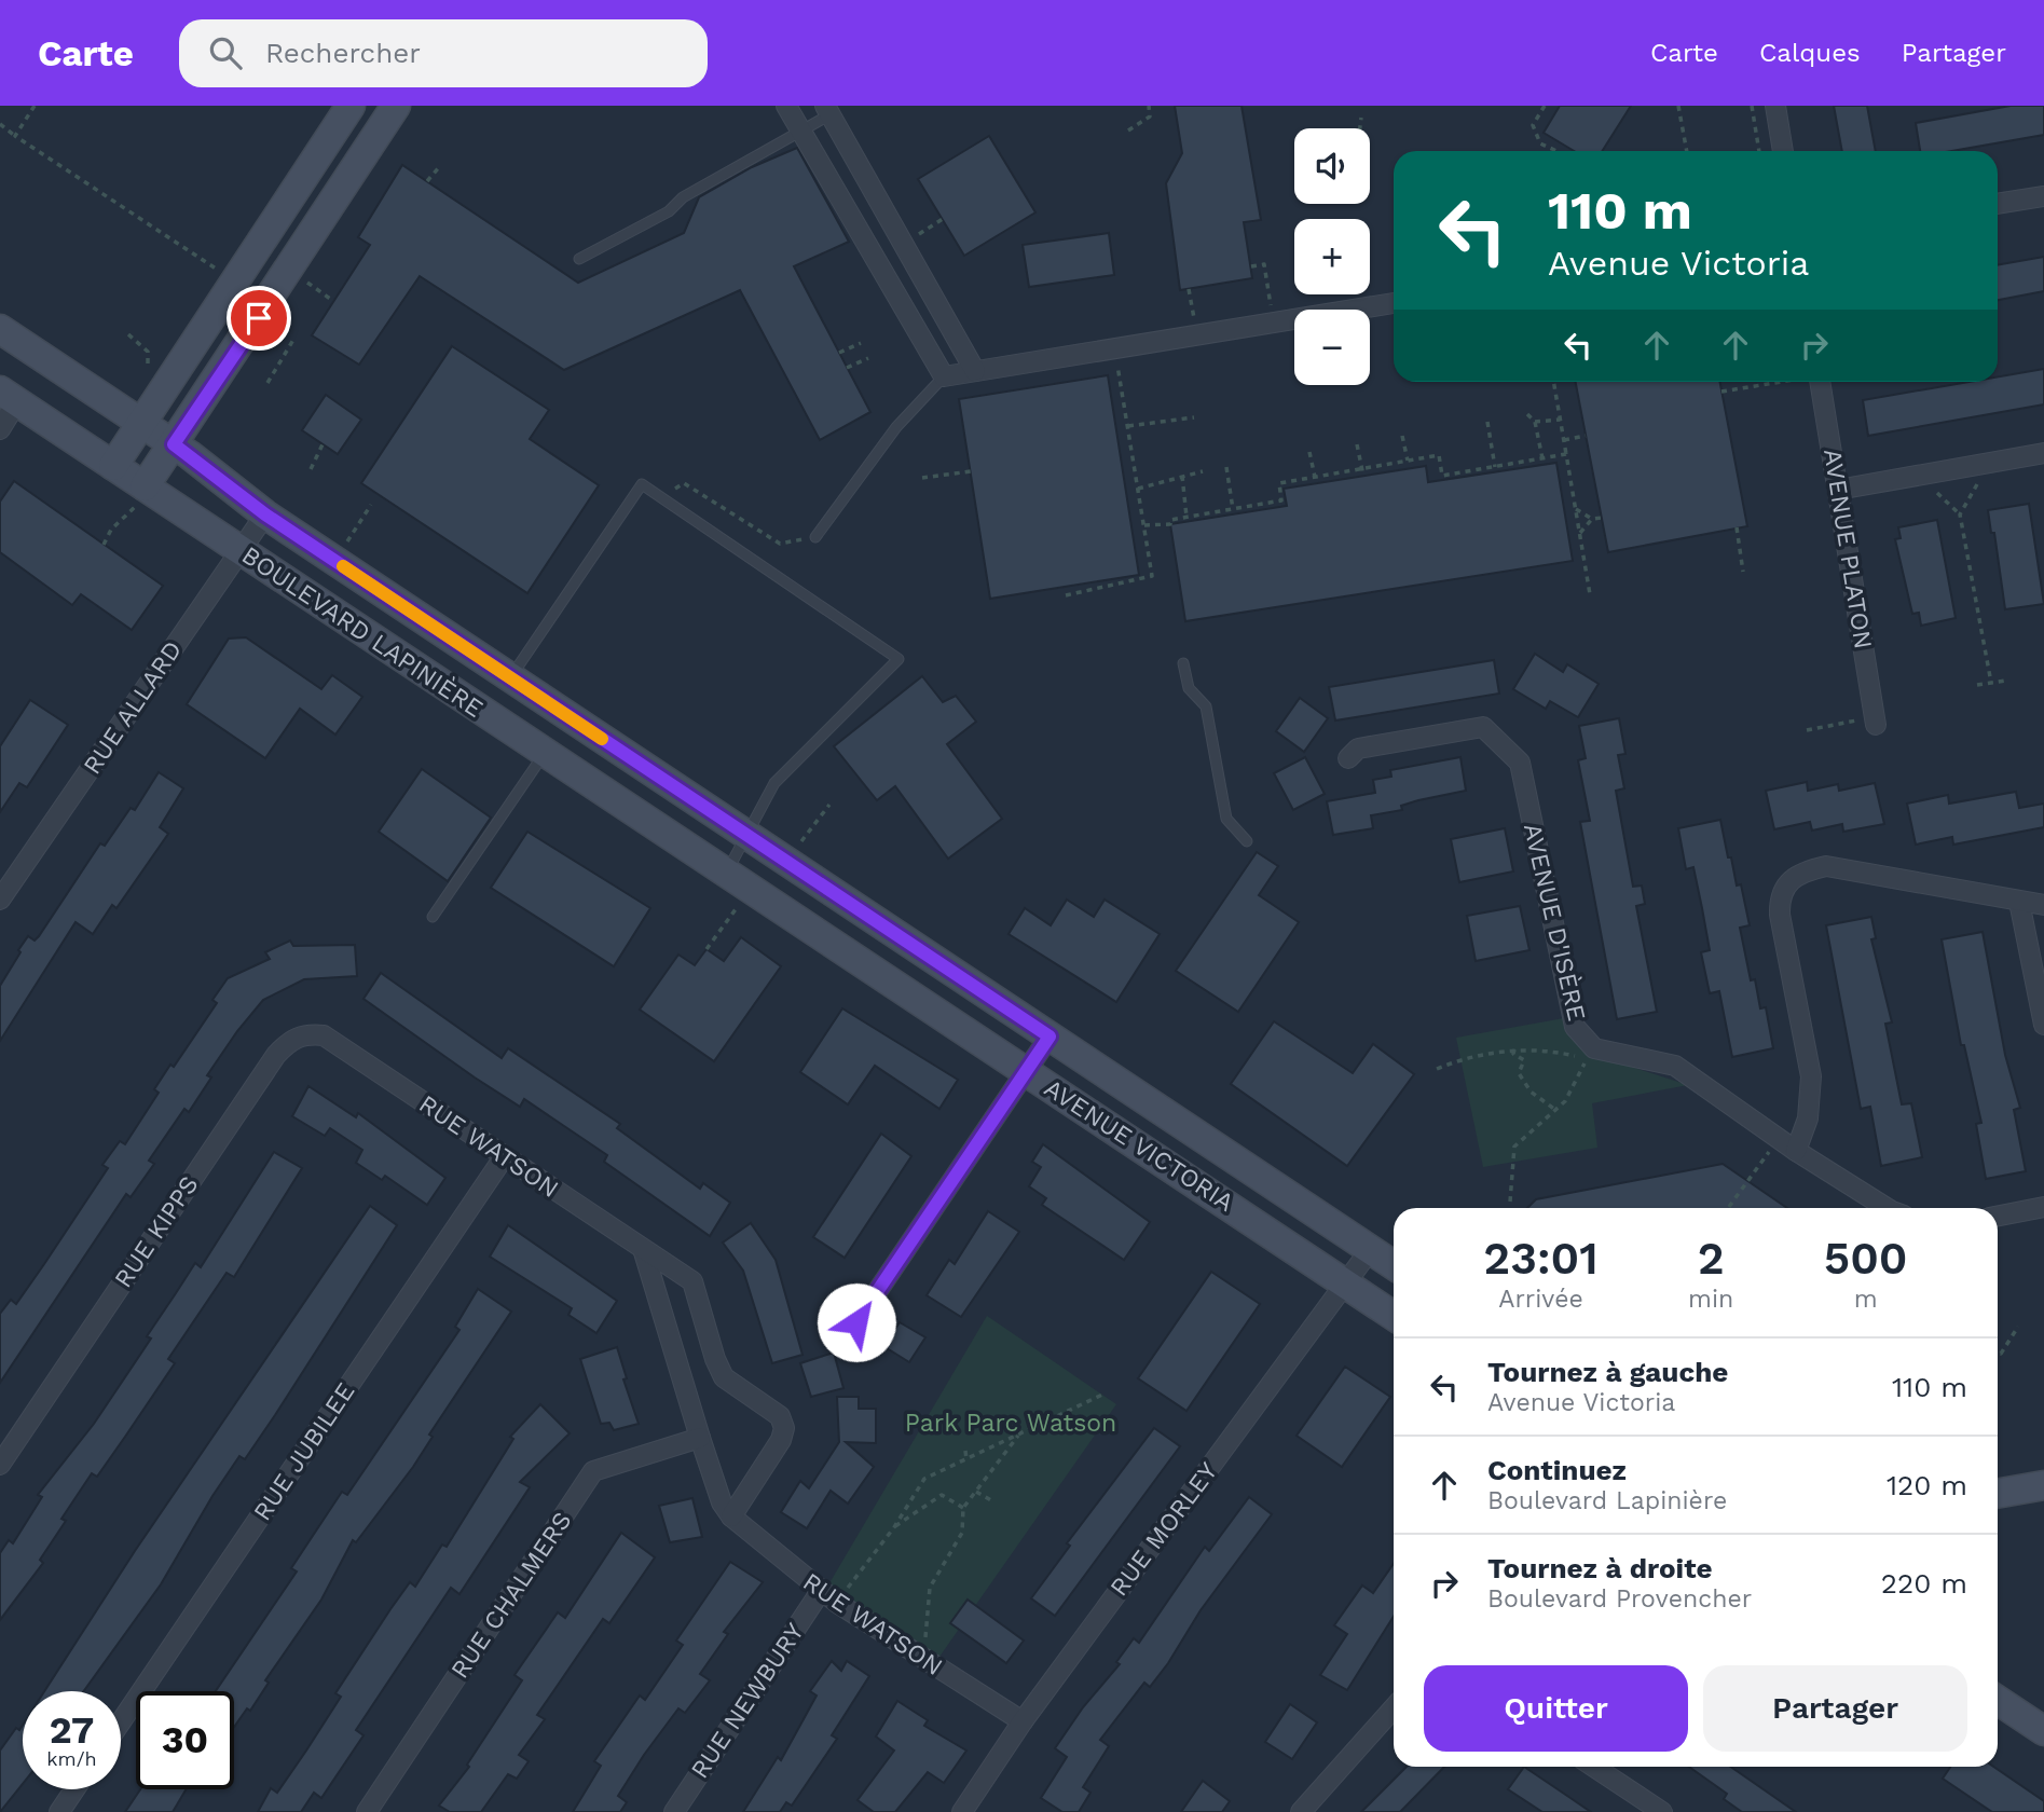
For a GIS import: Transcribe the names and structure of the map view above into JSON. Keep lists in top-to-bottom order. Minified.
{"streets":{"main road":["BOULEVARD LAPINIÈRE","AVENUE VICTORIA"],"street":["AVENUE PLATON","RUE ALLARD","AVENUE D'ISÈRE","RUE WATSON","RUE KIPPS","RUE JUBILEE","RUE MORLEY","RUE CHALMERS","RUE NEWBURY"]},"crossings":[["BOULEVARD LAPINIÈRE","RUE ALLARD"],["BOULEVARD LAPINIÈRE","AVENUE VICTORIA"],["AVENUE VICTORIA","RUE MORLEY"],["RUE WATSON","RUE KIPPS"],["RUE WATSON","RUE JUBILEE"],["RUE WATSON","RUE MORLEY"],["RUE WATSON","RUE CHALMERS"],["RUE WATSON","RUE NEWBURY"]],"parks":["Park Parc Watson"],"page":{"header":"Carte","search":"Rechercher","nav":["Carte","Calques","Partager"],"map_buttons":["+","−"],"turn":["110 m","Avenue Victoria"],"eta":["23:01","Arrivée","2","min","500","m"],"list":[{"name":"Tournez à gauche","note":"Avenue Victoria","value":"110 m"},{"name":"Continuez","note":"Boulevard Lapinière","value":"120 m"},{"name":"Tournez à droite","note":"Boulevard Provencher","value":"220 m"}],"buttons":["Quitter","Partager"],"speed":"27 km/h","limit":"30"}}
